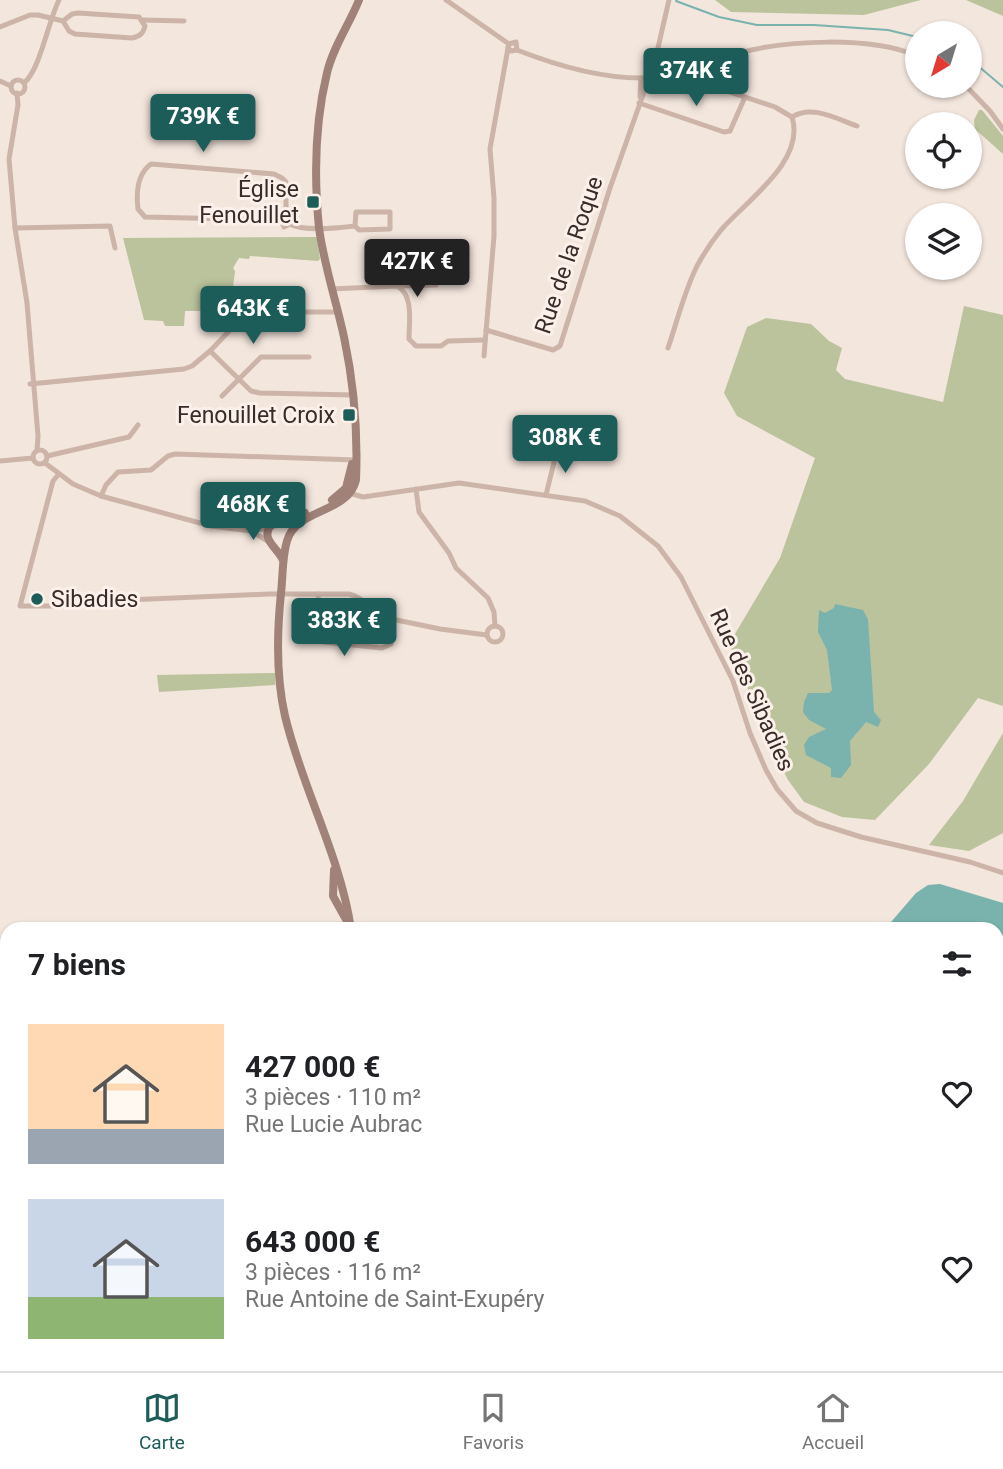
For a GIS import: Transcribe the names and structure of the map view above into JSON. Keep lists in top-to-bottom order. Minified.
{"streets":{"street":["Rue de la Roque","Rue des Sibadies"]},"places":{"transit":["Église Fenouillet","Fenouillet Croix"],"other":["Sibadies"]},"north":"bottom left","page":{"price":["374K €","739K €","427K €","643K €","308K €","468K €","383K €"],"heading":"7 biens","list":[{"name":"427 000 €","note":"3 pièces · 110 m² · Rue Lucie Aubrac"},{"name":"643 000 €","note":"3 pièces · 116 m² · Rue Antoine de Saint-Exupéry"}],"tabs":["Carte","Favoris","Accueil"]}}
